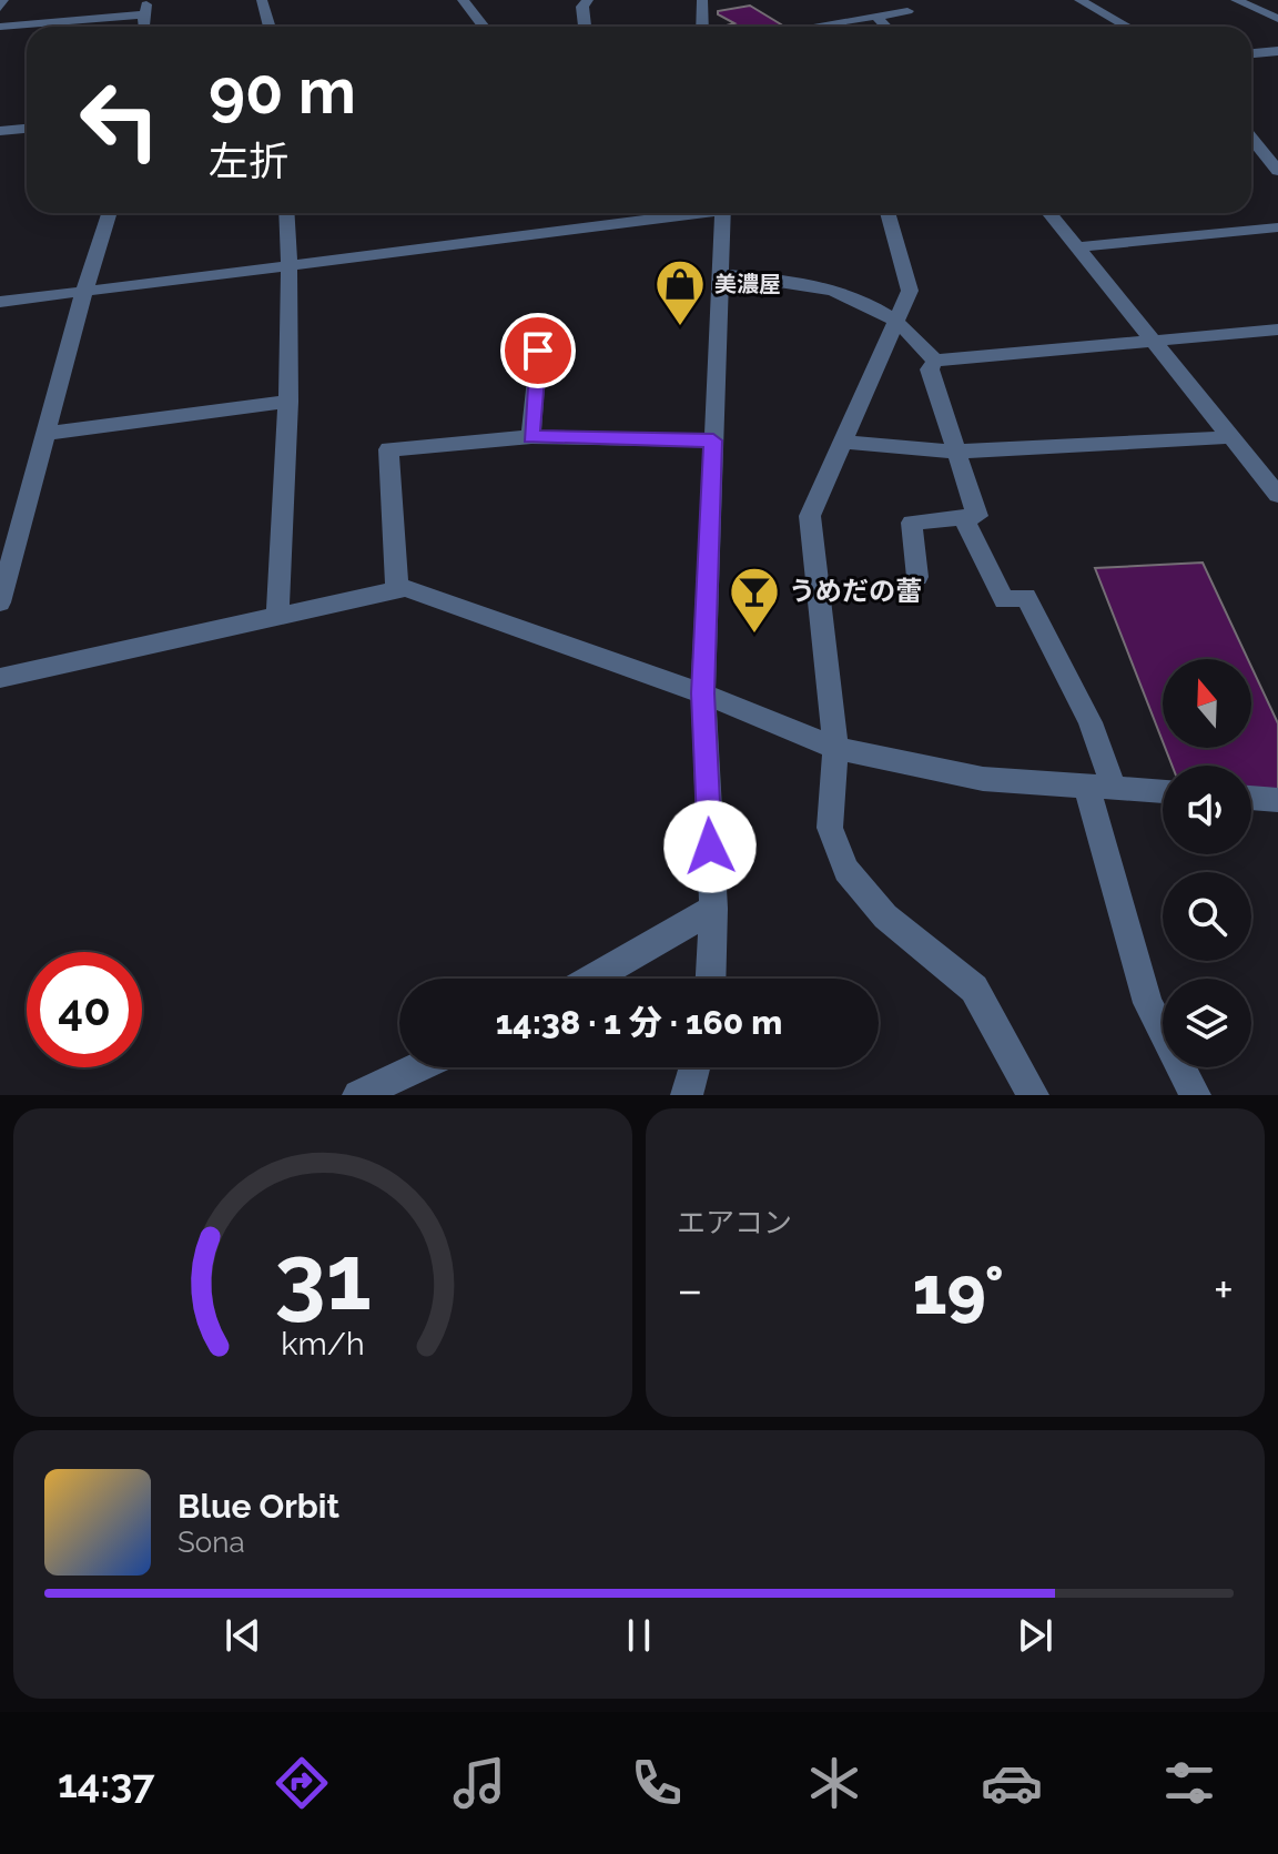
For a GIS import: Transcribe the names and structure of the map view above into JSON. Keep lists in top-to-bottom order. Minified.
{"places":{"shop":["美濃屋"],"bar":["うめだの蕾"]},"north":"top","page":{"turn":["90 m","左折"],"limit":"40","trip":"14:38 · 1 分 · 160 m","tile":"エアコン","heat":["−","19°","+"],"song":["Blue Orbit","Sona"],"tabs":"14:37","gauge":["31","km/h"]}}
